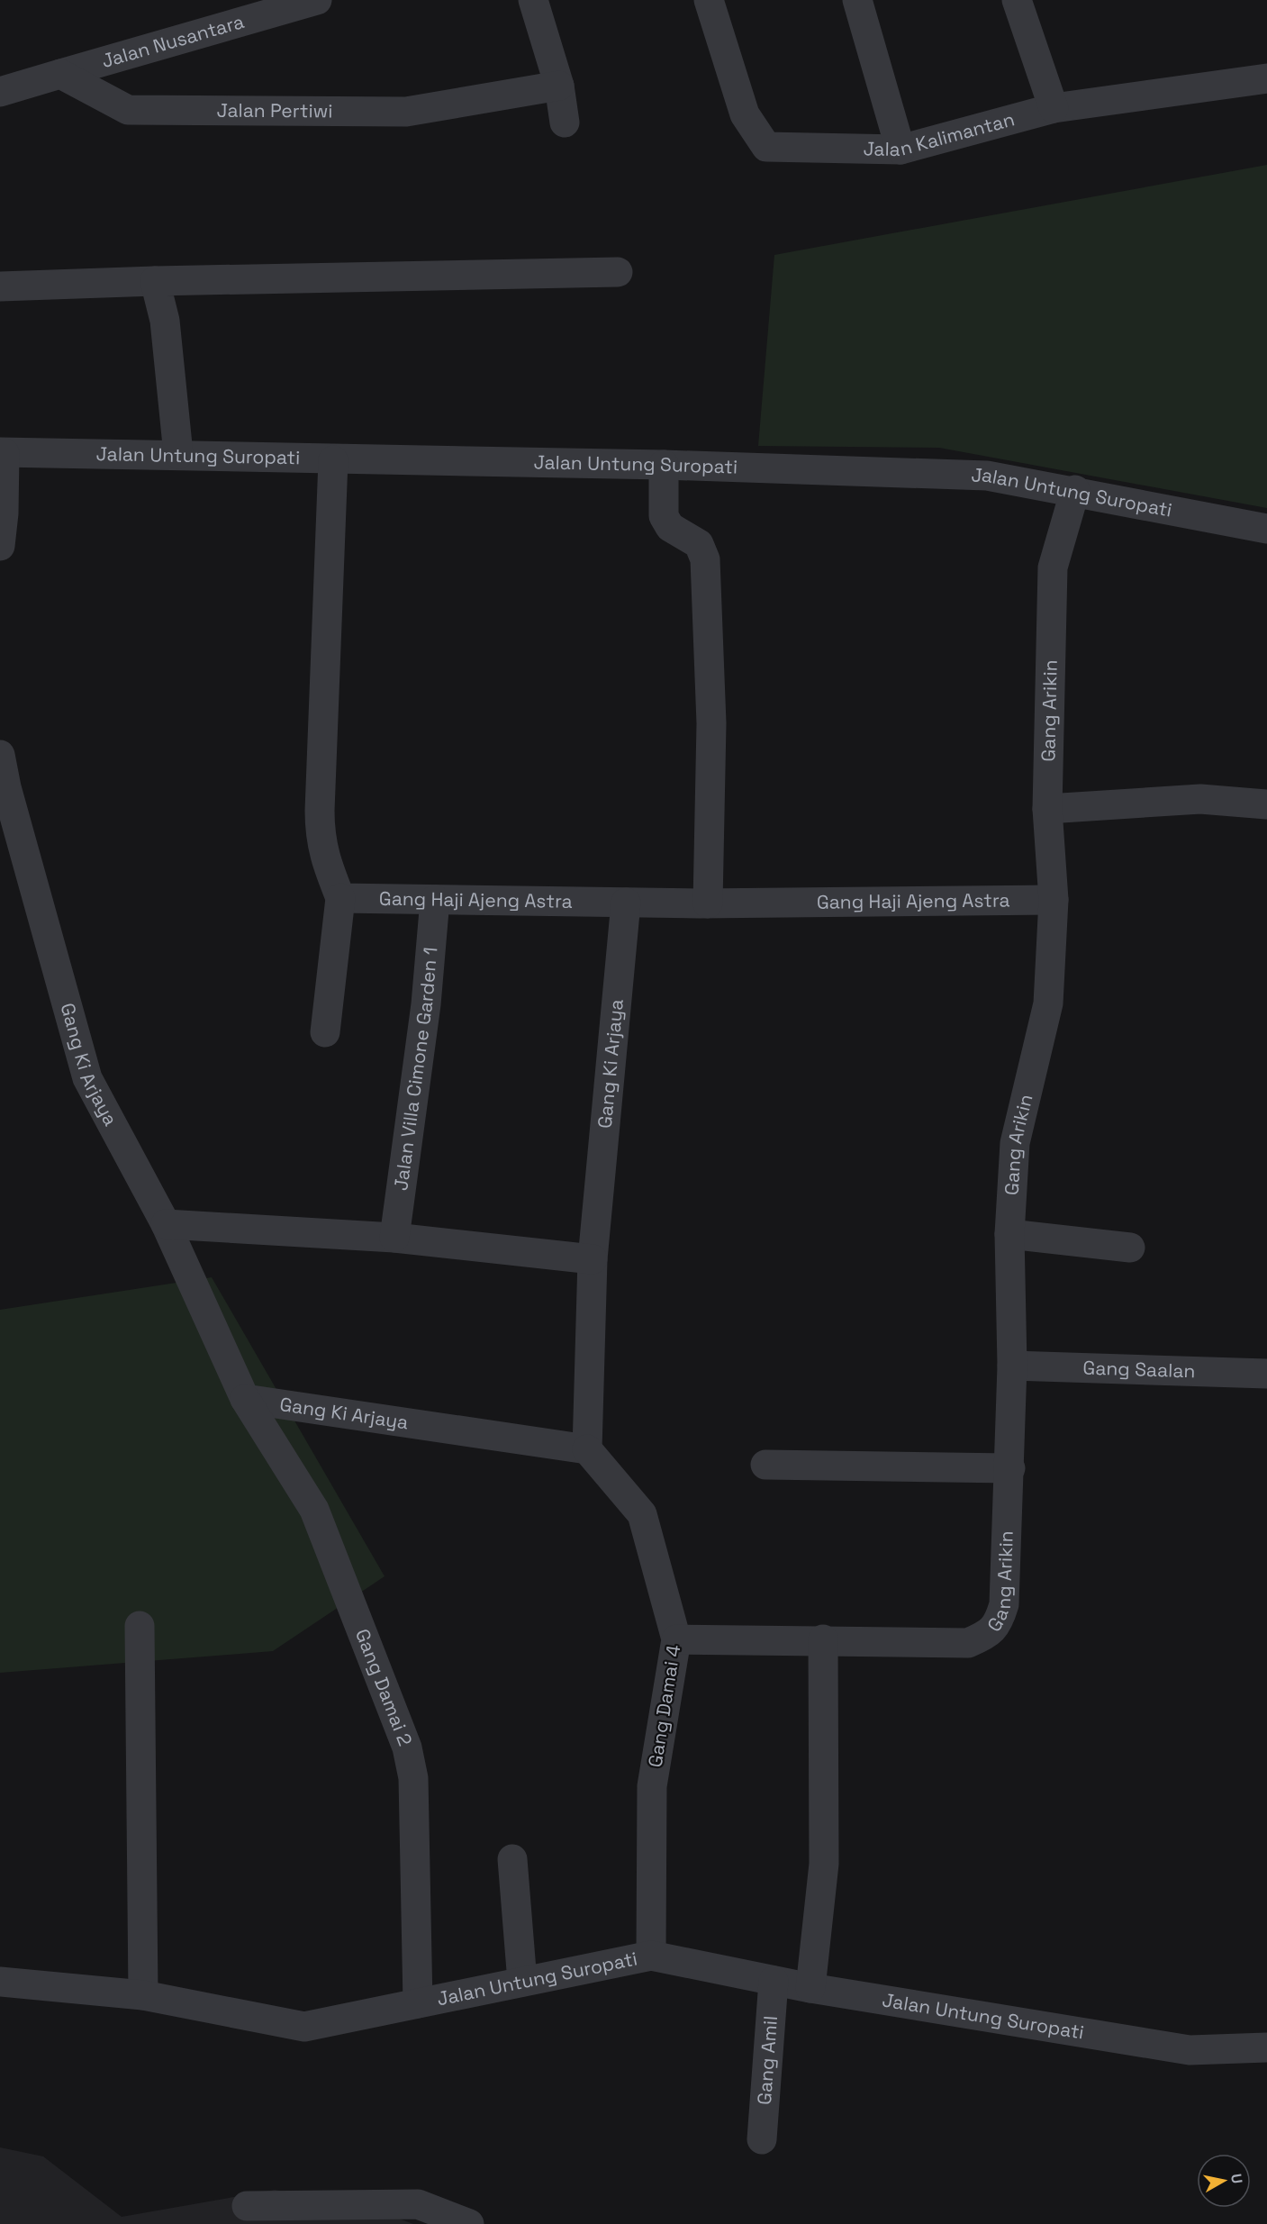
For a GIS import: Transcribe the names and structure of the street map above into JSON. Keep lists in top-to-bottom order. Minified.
{"streets":{"street":["Jalan Nusantara","Jalan Pertiwi","Jalan Kalimantan","Jalan Untung Suropati","Gang Arikin","Gang Haji Ajeng Astra","Gang Ki Arjaya","Jalan Villa Cimone Garden 1","Gang Saalan","Gang Damai 2","Gang Damai 4","Gang Amil"]},"crossings":[["Jalan Nusantara","Jalan Pertiwi"],["Jalan Untung Suropati","Gang Arikin"],["Jalan Untung Suropati","Gang Damai 2"],["Jalan Untung Suropati","Gang Damai 4"],["Jalan Untung Suropati","Gang Amil"],["Gang Arikin","Gang Haji Ajeng Astra"],["Gang Arikin","Gang Saalan"],["Gang Arikin","Gang Damai 4"],["Gang Haji Ajeng Astra","Gang Ki Arjaya"],["Gang Haji Ajeng Astra","Jalan Villa Cimone Garden 1"],["Gang Ki Arjaya","Gang Damai 2"],["Gang Ki Arjaya","Gang Damai 4"]],"north":"right"}
